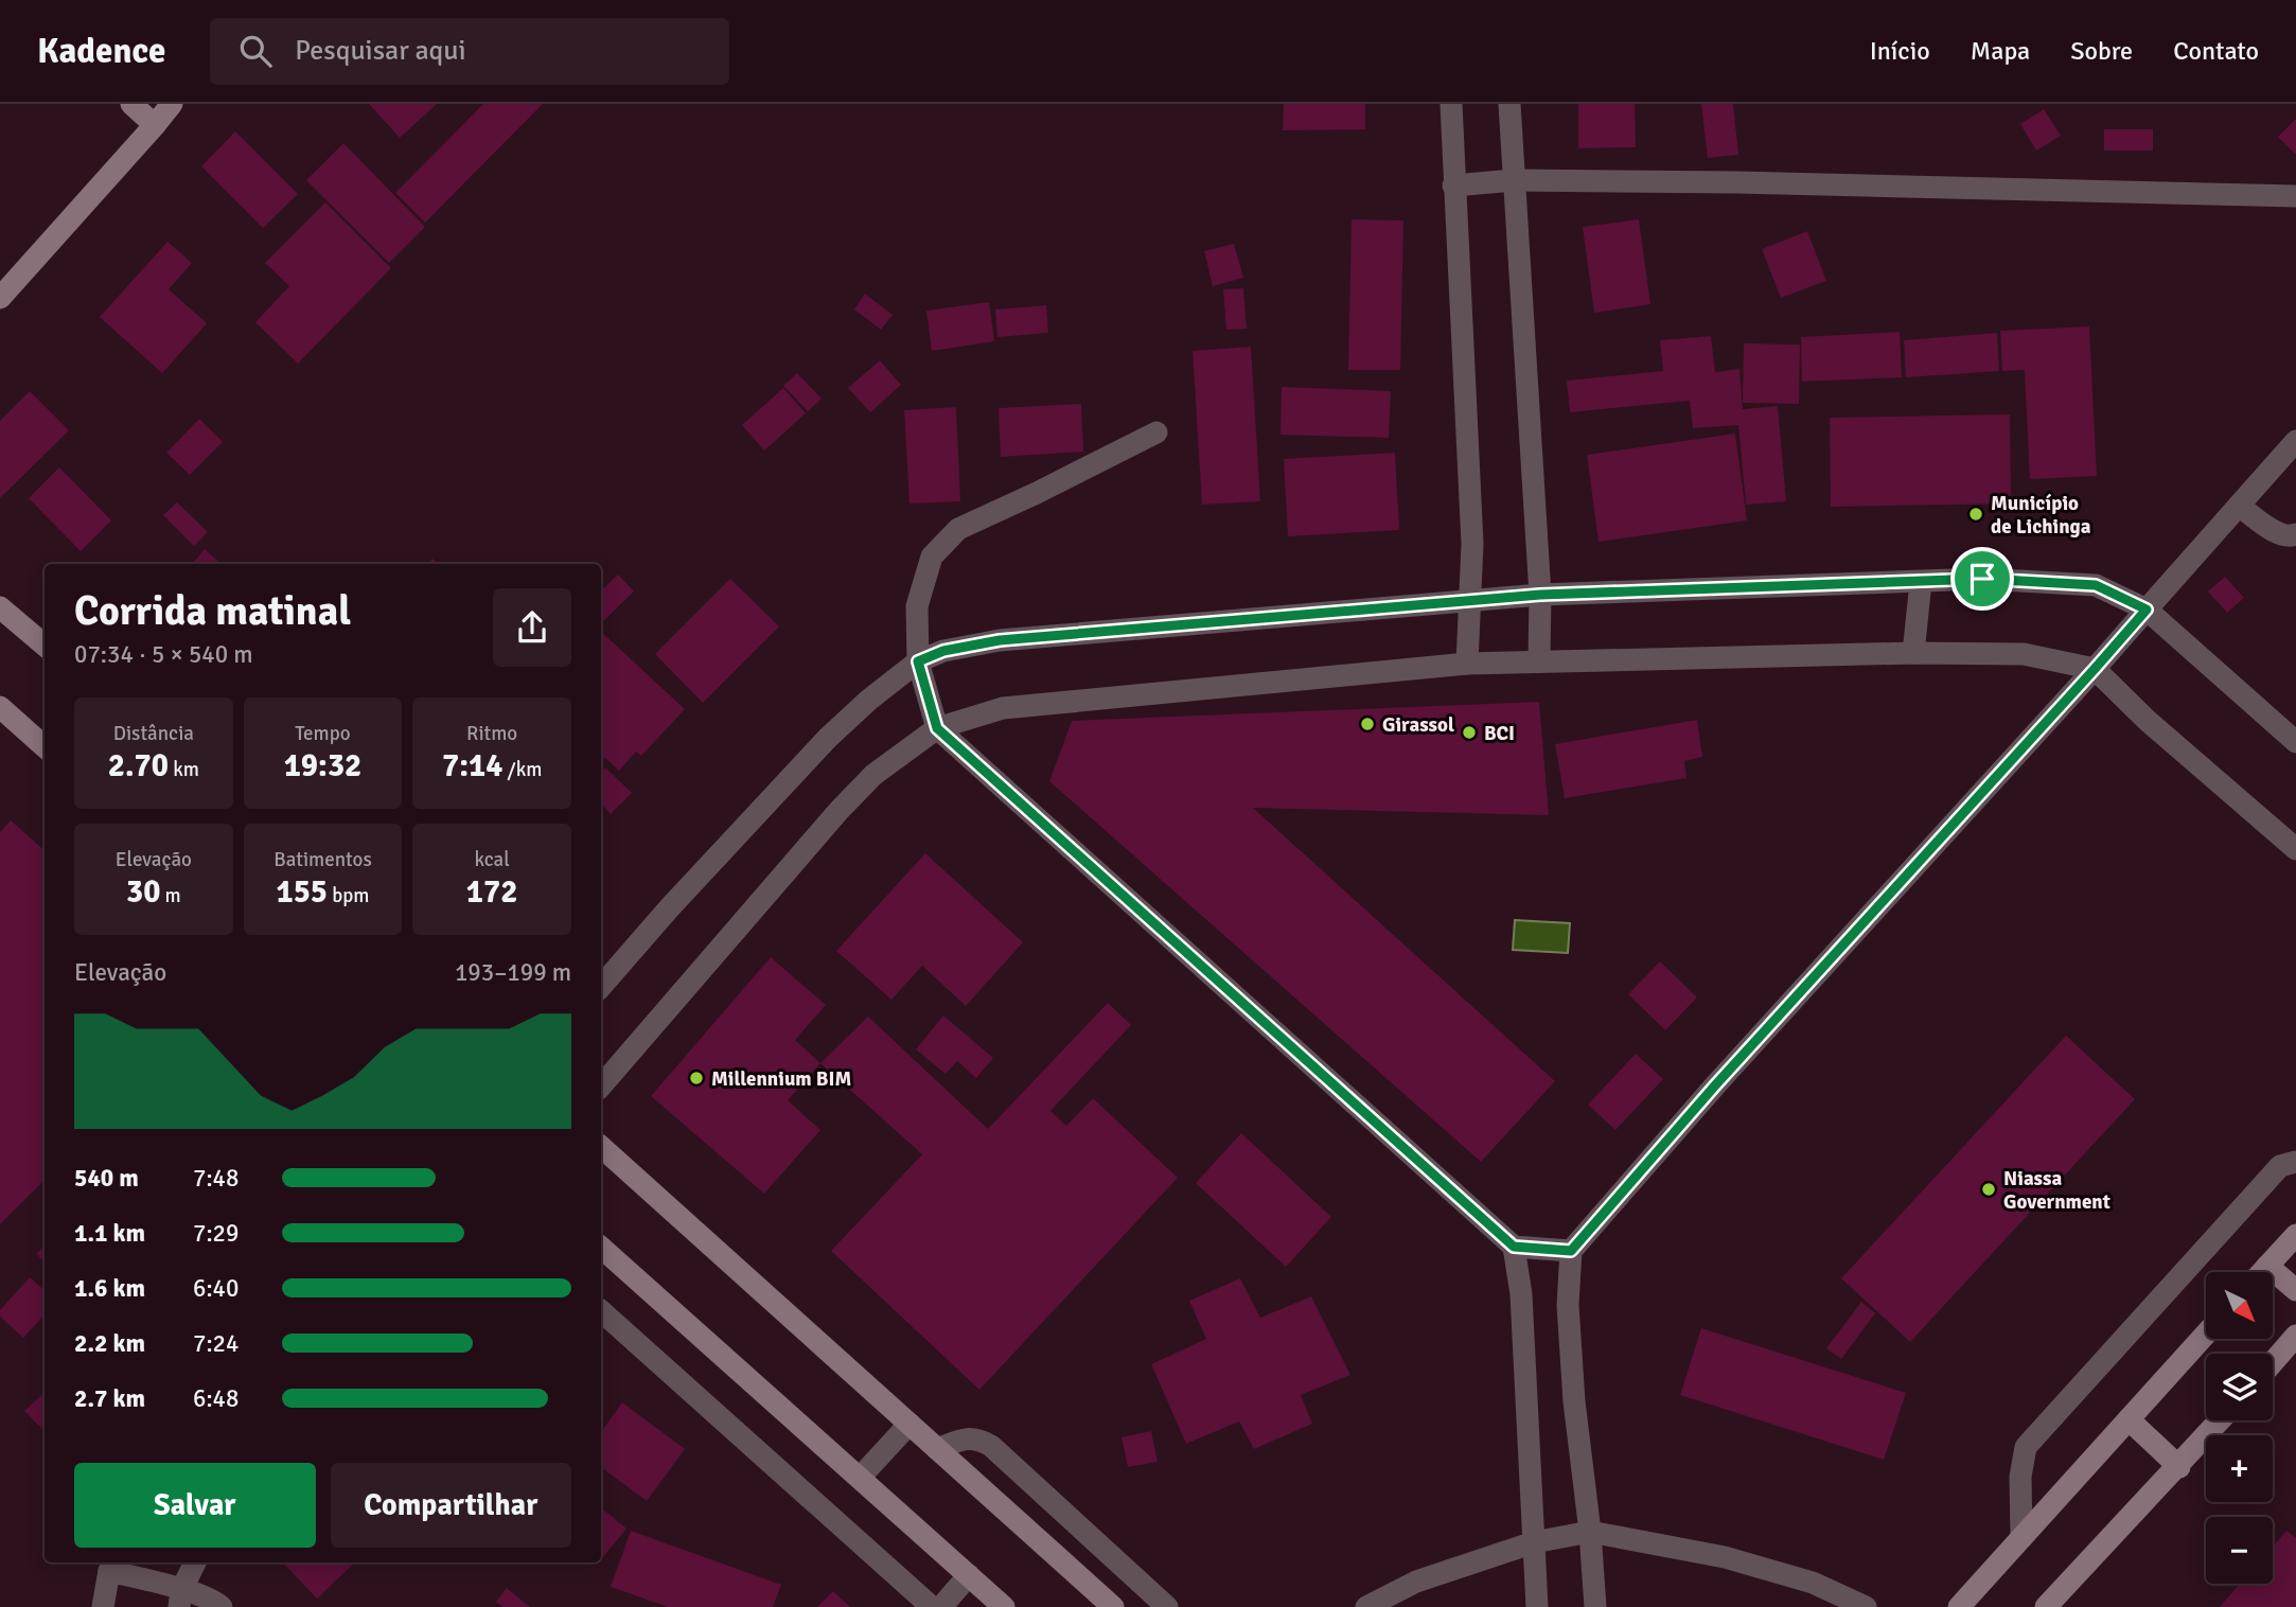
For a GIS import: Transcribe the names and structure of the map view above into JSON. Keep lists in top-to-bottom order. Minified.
{"places":["Município de Lichinga","Girassol","BCI","Millennium BIM","Niassa Government"],"north":"bottom right","page":{"header":"Kadence","search":"Pesquisar aqui","nav":["Início","Mapa","Sobre","Contato"],"heading":["Corrida matinal","07:34 · 5 × 540 m"],"stats":[["Distância","2.70 km"],["Tempo","19:32"],["Ritmo","7:14 /km"],["Elevação","30 m"],["Batimentos","155 bpm"],["kcal","172"]],"chart":["Elevação","193–199 m"],"list":[{"name":"540 m","note":"7:48"},{"name":"1.1 km","note":"7:29"},{"name":"1.6 km","note":"6:40"},{"name":"2.2 km","note":"7:24"},{"name":"2.7 km","note":"6:48"}],"map_buttons":["+","−"],"buttons":["Salvar","Compartilhar"]}}
